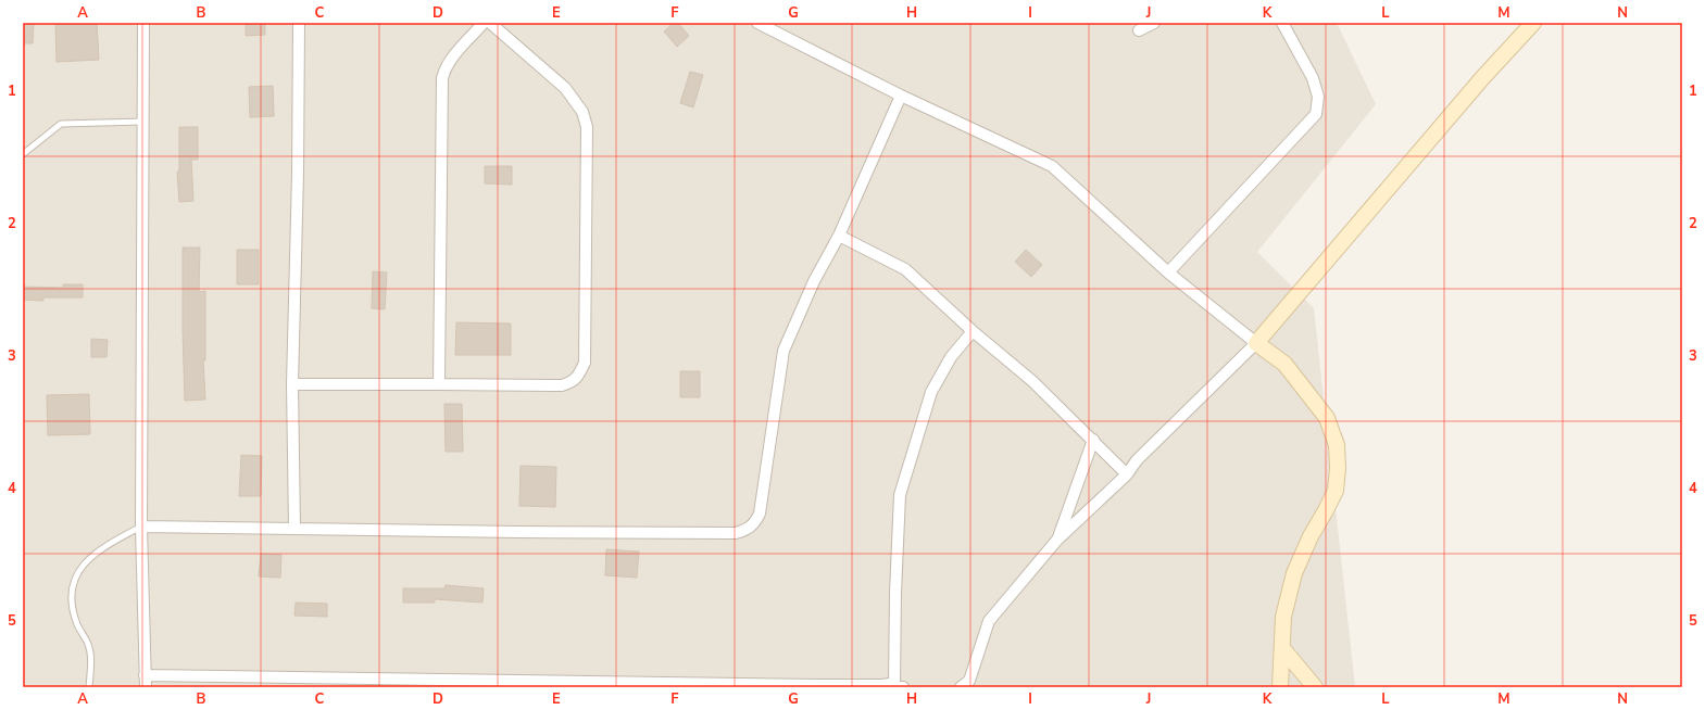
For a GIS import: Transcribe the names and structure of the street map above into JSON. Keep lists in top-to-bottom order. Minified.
{"grid":{"columns":["A","B","C","D","E","F","G","H","I","J","K","L","M","N"],"rows":["1","2","3","4","5"]}}
